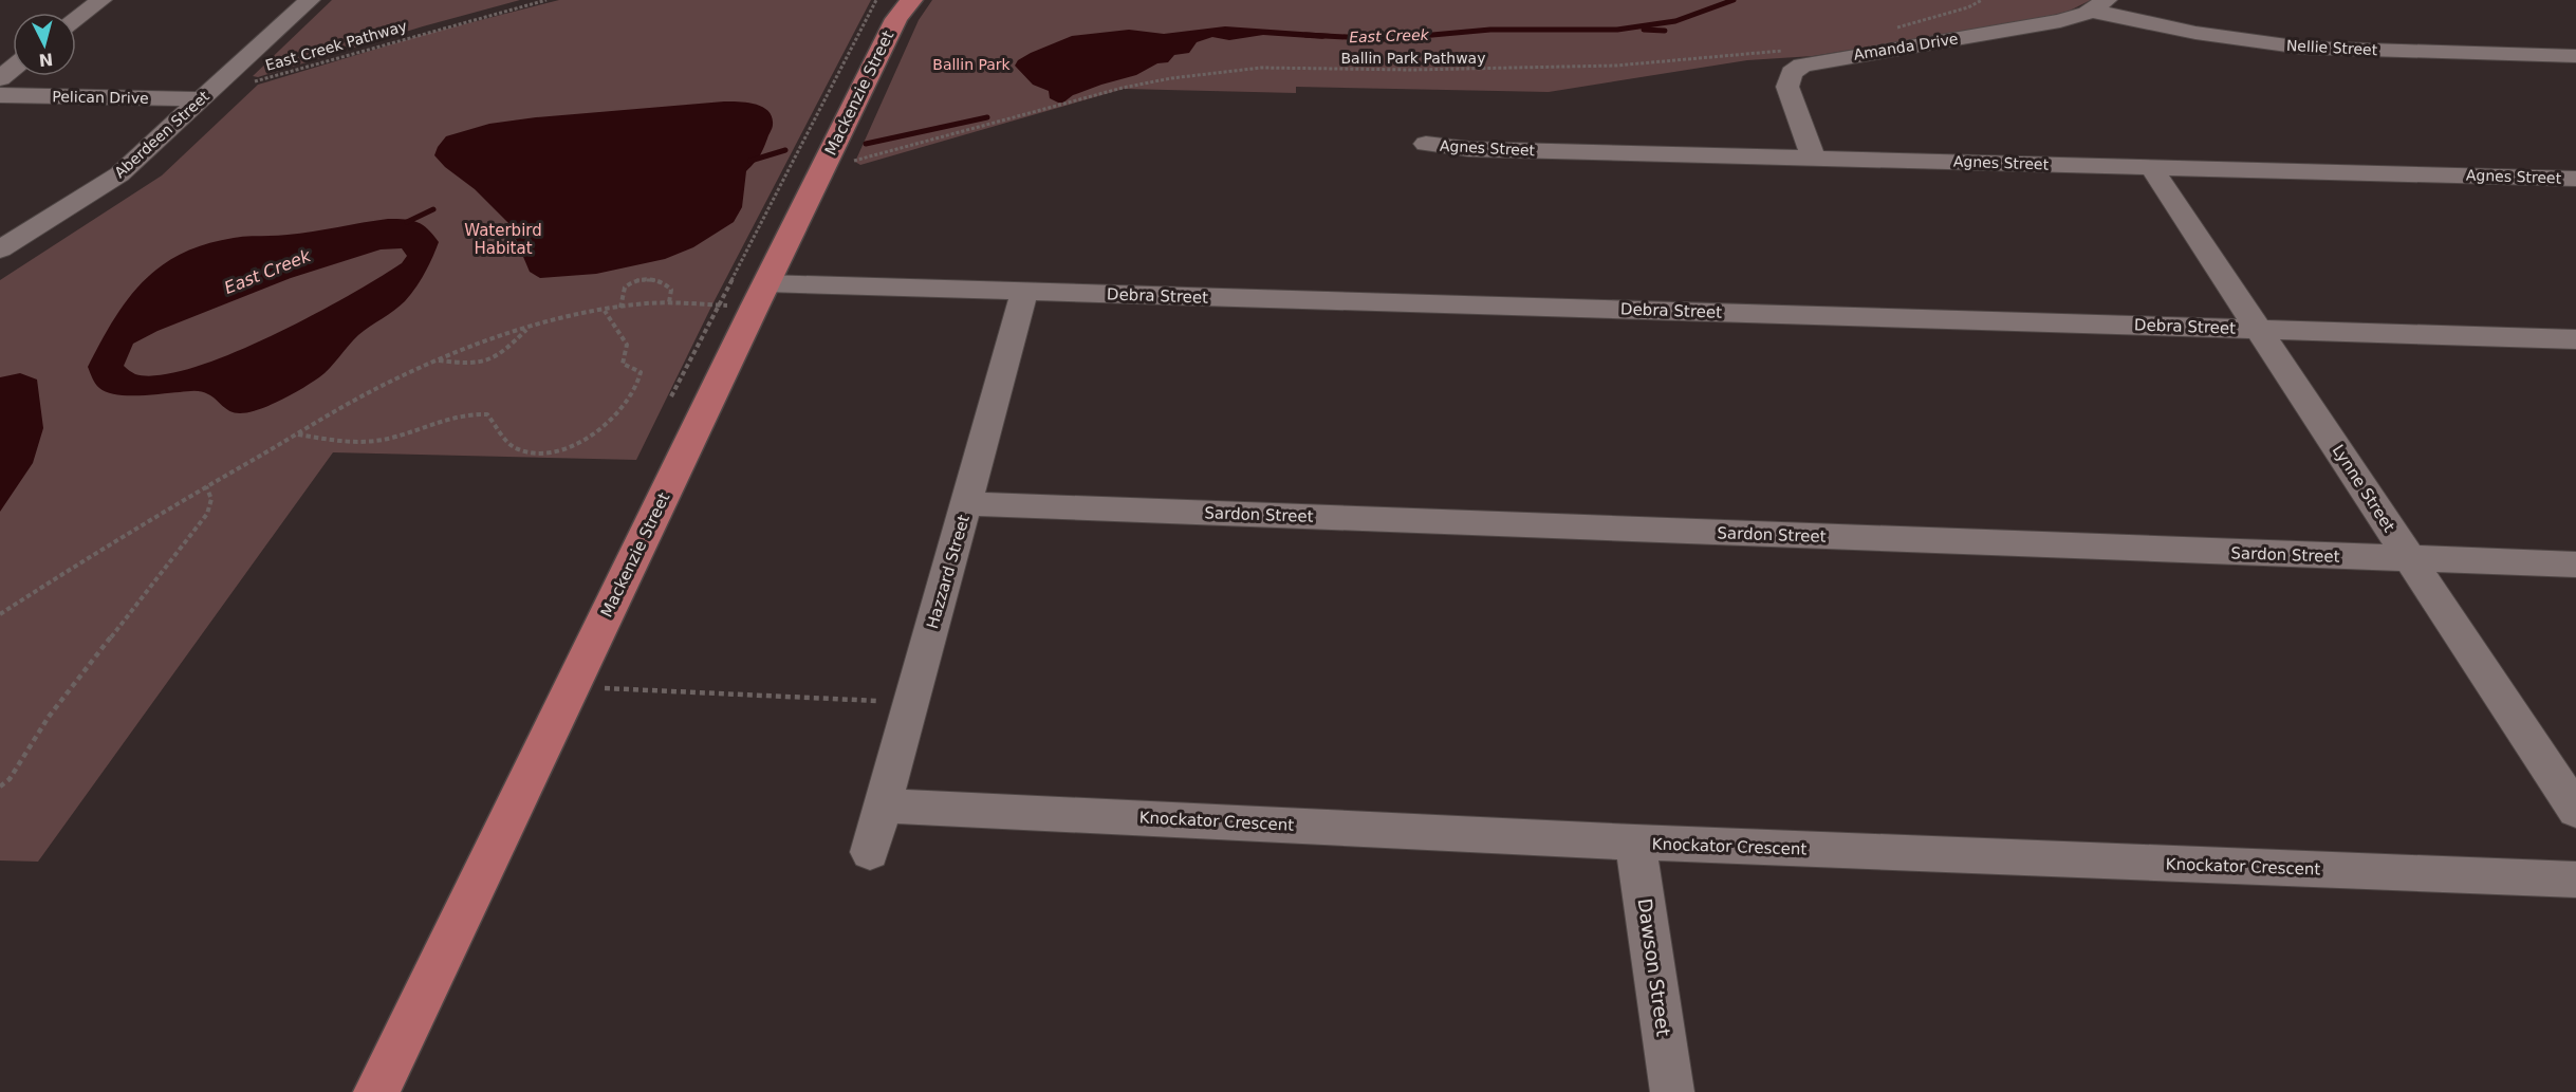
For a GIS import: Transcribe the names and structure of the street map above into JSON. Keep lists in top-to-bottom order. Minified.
{"streets":{"main road":["Mackenzie Street"],"street":["Amanda Drive","Nellie Street","Pelican Drive","Aberdeen Street","Agnes Street","Debra Street","Lynne Street","Sardon Street","Hazzard Street","Knockator Crescent","Dawson Street"],"path":["East Creek Pathway","Ballin Park Pathway"]},"crossings":[["Amanda Drive","Nellie Street"],["Amanda Drive","Agnes Street"],["Mackenzie Street","Debra Street"],["Pelican Drive","Aberdeen Street"],["Agnes Street","Lynne Street"],["Debra Street","Lynne Street"],["Debra Street","Hazzard Street"],["Lynne Street","Sardon Street"],["Sardon Street","Hazzard Street"],["Hazzard Street","Knockator Crescent"],["Knockator Crescent","Dawson Street"]],"water":["East Creek"],"parks":["Ballin Park","Waterbird Habitat"],"north":"bottom"}
